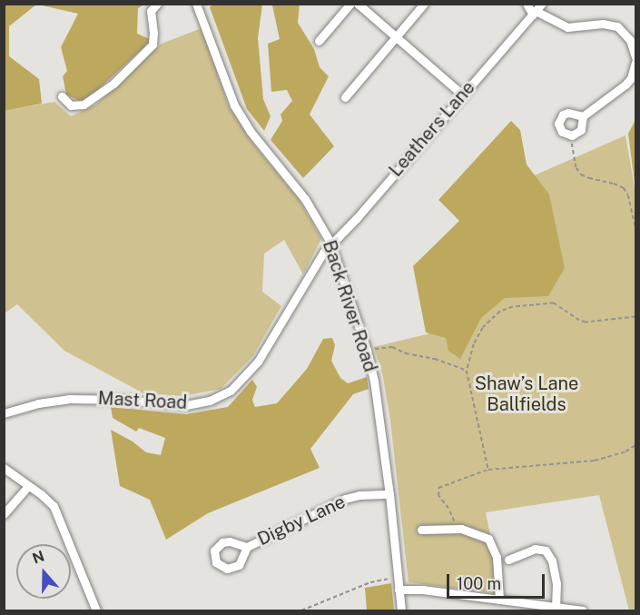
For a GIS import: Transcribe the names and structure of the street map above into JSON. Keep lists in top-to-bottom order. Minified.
{"streets":{"street":["Leathers Lane","Back River Road","Mast Road","Digby Lane"]},"crossings":[["Leathers Lane","Back River Road"],["Leathers Lane","Mast Road"],["Back River Road","Mast Road"],["Back River Road","Digby Lane"]],"parks":["Shaw’s Lane Ballfields"],"scale_bar":"100 m","north":"top"}
